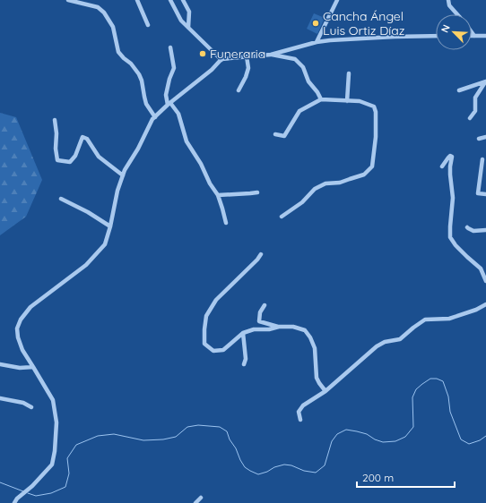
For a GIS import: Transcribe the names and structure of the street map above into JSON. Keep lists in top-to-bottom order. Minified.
{"places":["Cancha Ángel Luis Ortiz Díaz","Funeraria"],"scale_bar":"200 m","north":"top left"}
